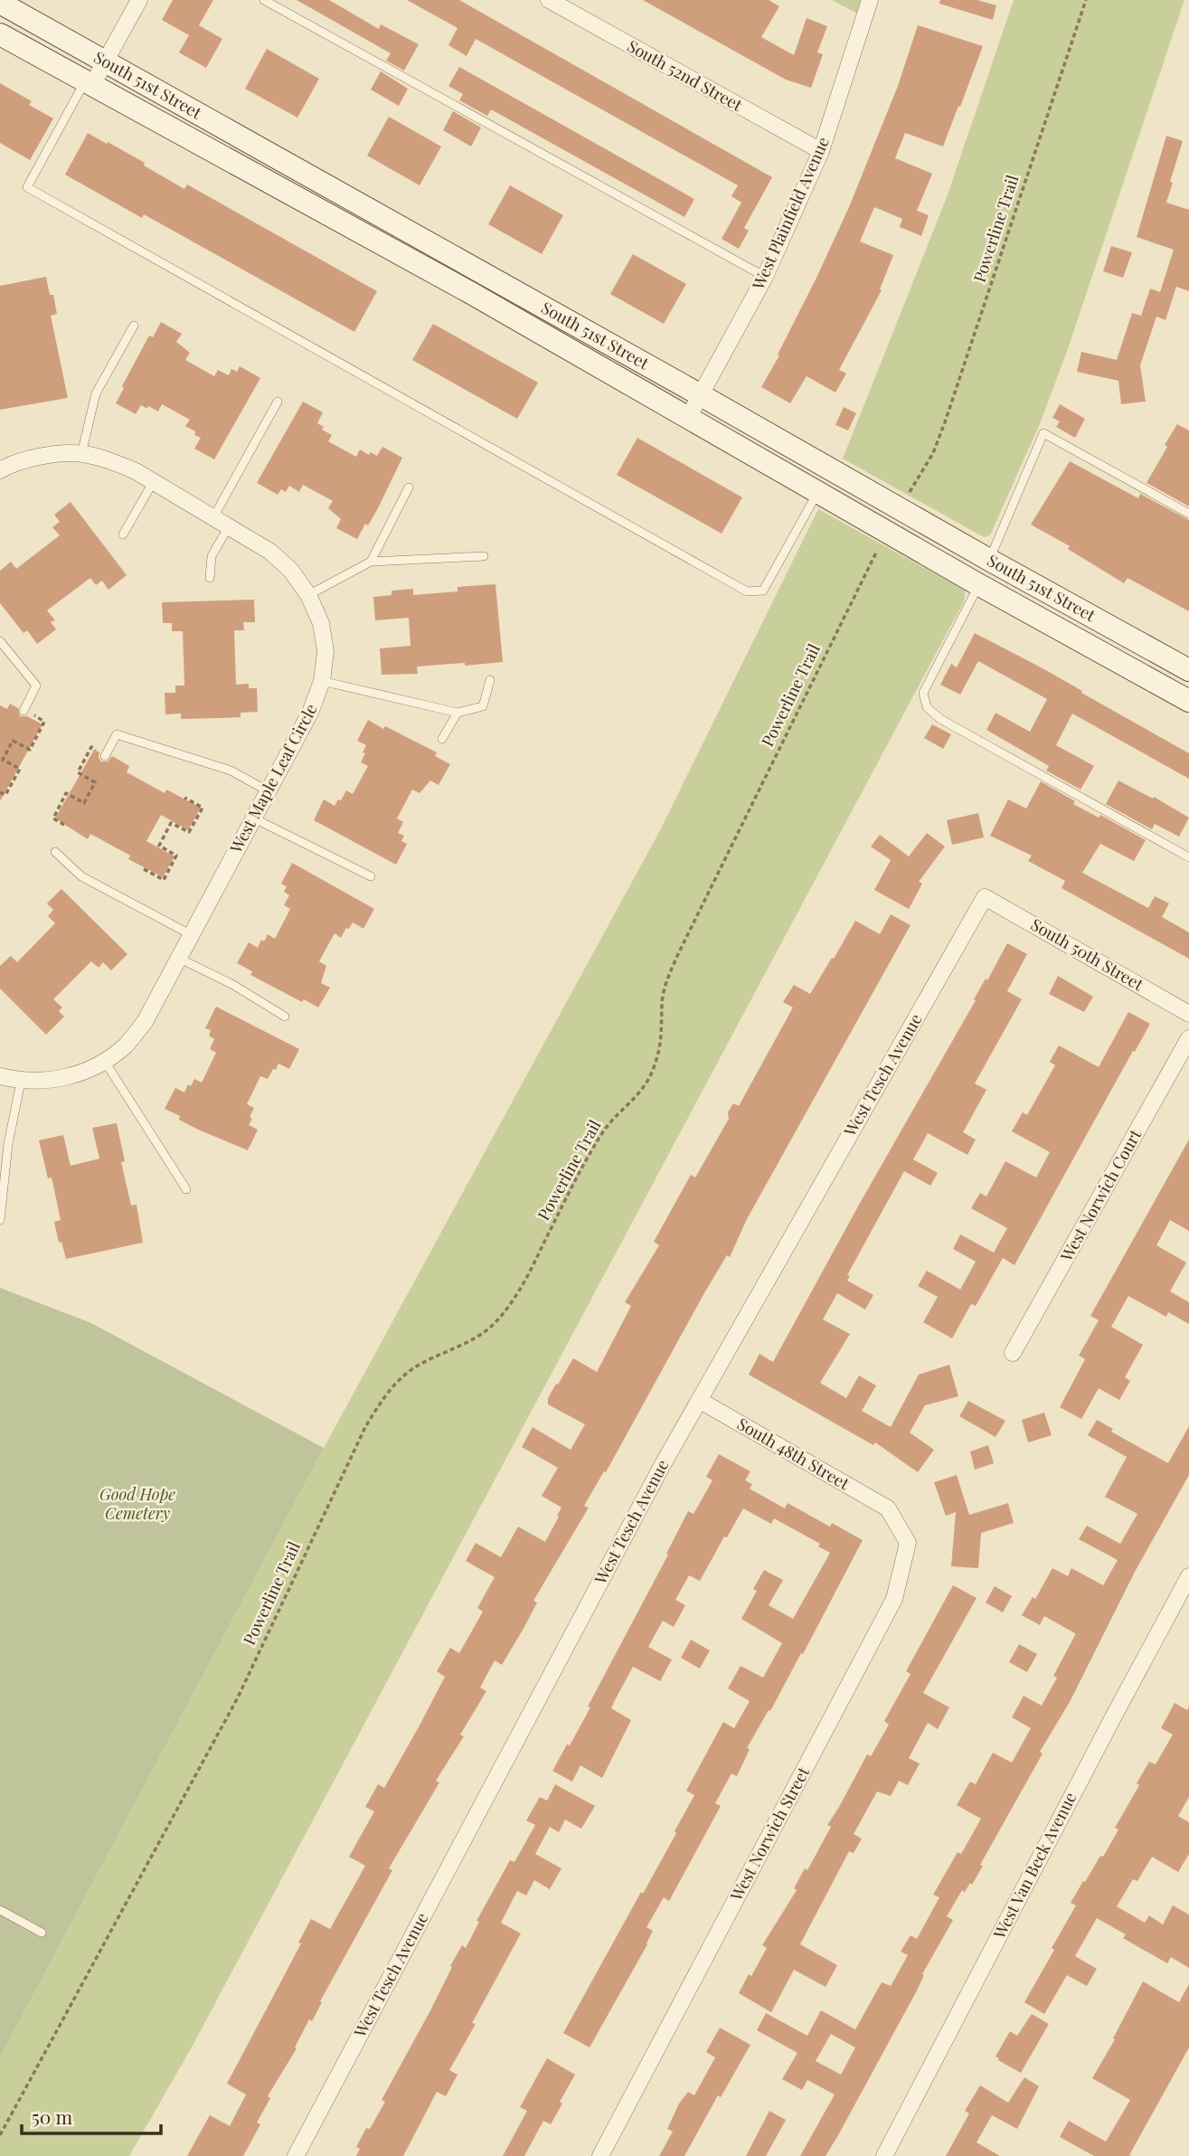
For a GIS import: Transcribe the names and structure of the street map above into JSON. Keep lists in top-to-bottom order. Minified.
{"streets":{"street":["South 52nd Street","South 51st Street","West Plainfield Avenue","West Maple Leaf Circle","South 50th Street","West Tesch Avenue","West Norwich Court","South 48th Street","West Norwich Street","West Van Beck Avenue"],"path":["Powerline Trail"]},"crossings":[["South 52nd Street","West Plainfield Avenue"],["South 51st Street","West Plainfield Avenue"],["South 51st Street","Powerline Trail"],["South 50th Street","West Tesch Avenue"],["West Tesch Avenue","South 48th Street"],["South 48th Street","West Norwich Street"]],"parks":["Good Hope Cemetery"],"scale_bar":"50 m"}
